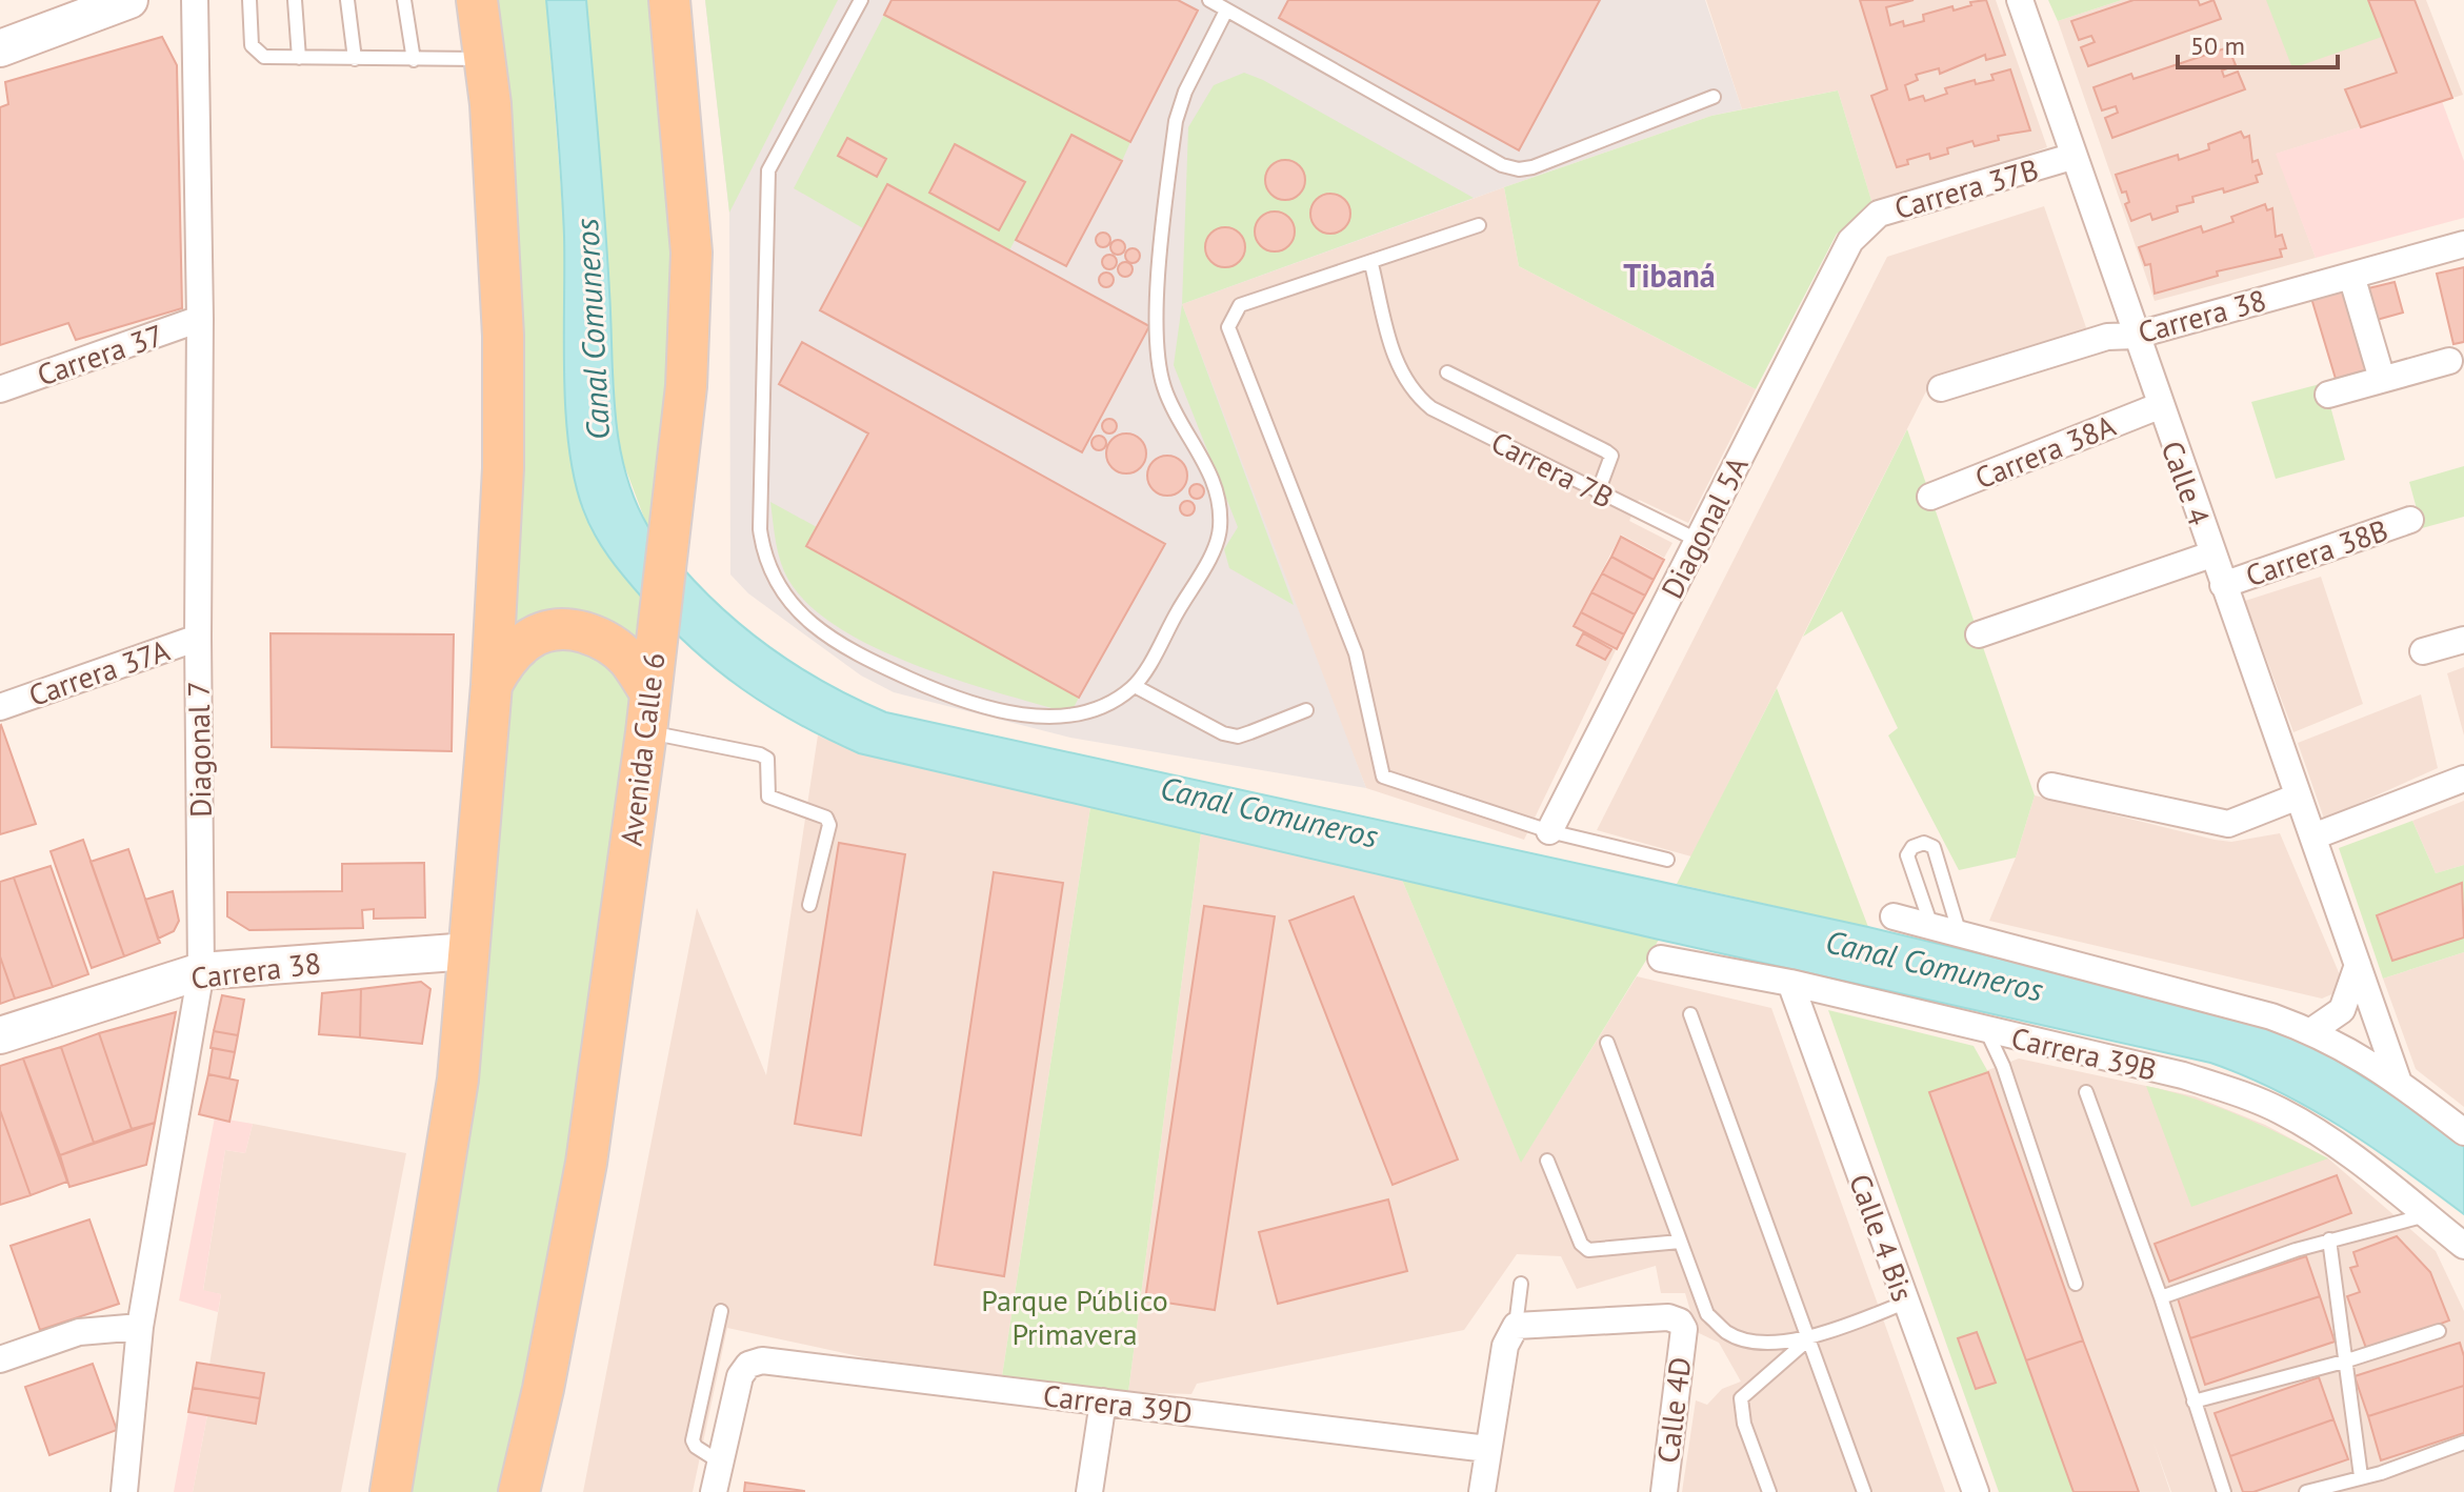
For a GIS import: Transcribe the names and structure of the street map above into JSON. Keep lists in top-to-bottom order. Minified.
{"streets":{"main road":["Avenida Calle 6"],"street":["Carrera 37B","Carrera 38","Carrera 37","Carrera 38A","Calle 4","Diagonal 5A","Carrera 38B","Carrera 37A","Diagonal 7","Carrera 39B","Calle 4 Bis","Carrera 39D","Calle 4D"],"lane":["Carrera 7B"]},"crossings":[["Carrera 37B","Calle 4"],["Carrera 37B","Diagonal 5A"],["Carrera 38","Calle 4"],["Carrera 38","Diagonal 7"],["Carrera 37","Diagonal 7"],["Carrera 38A","Calle 4"],["Carrera 7B","Diagonal 5A"],["Calle 4","Carrera 38B"],["Carrera 37A","Diagonal 7"],["Carrera 39B","Calle 4 Bis"]],"districts":["Tibaná"],"water":["Canal Comuneros"],"parks":["Parque Público Primavera"],"scale_bar":"50 m"}
